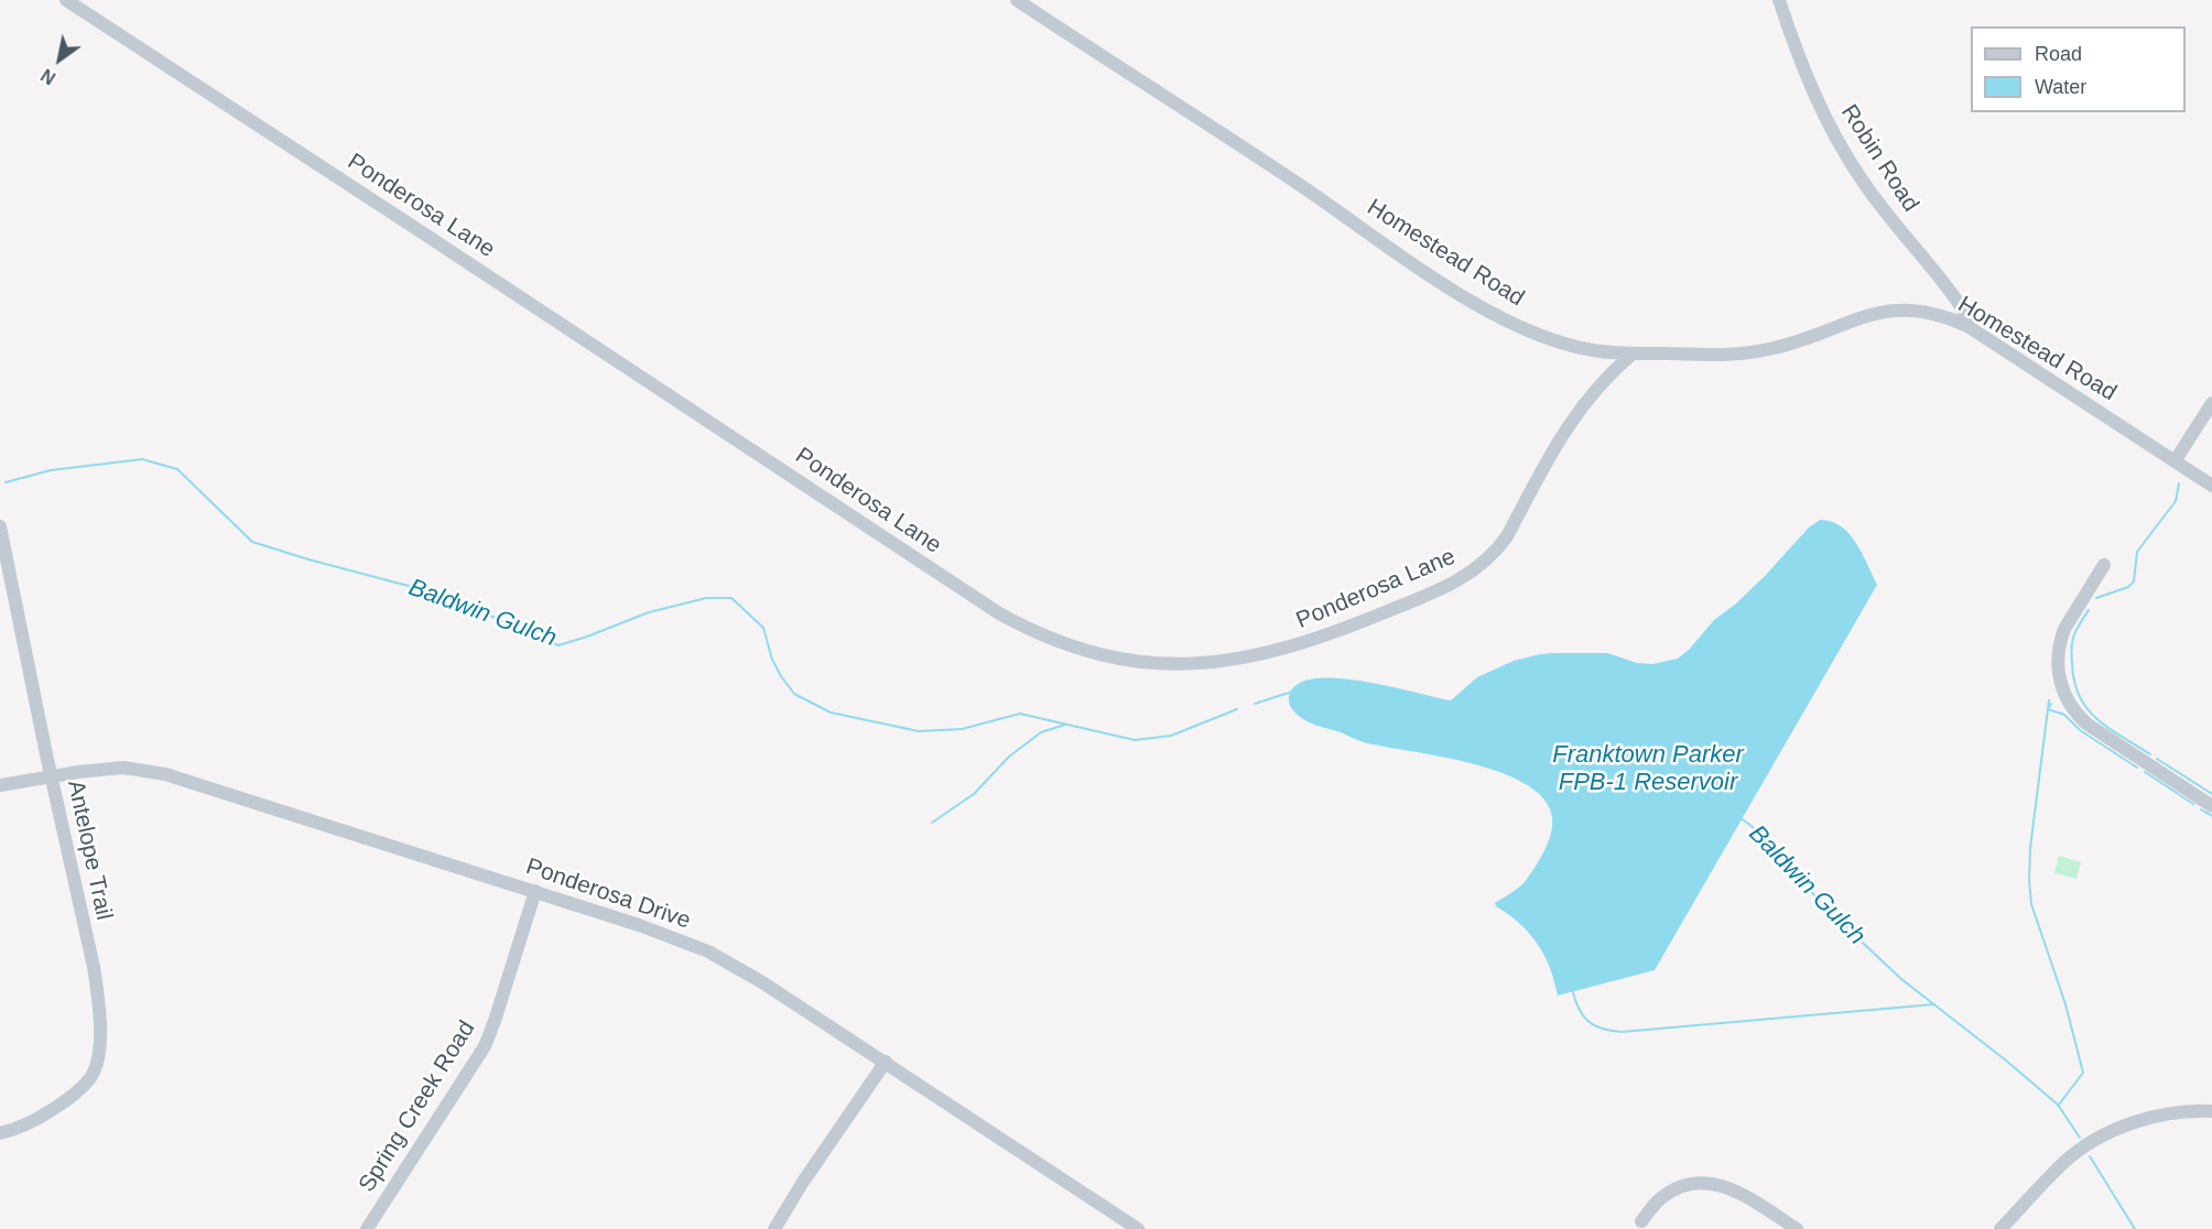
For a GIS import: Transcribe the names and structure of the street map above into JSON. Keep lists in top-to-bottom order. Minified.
{"streets":{"street":["Robin Road","Ponderosa Lane","Homestead Road","Antelope Trail","Ponderosa Drive","Spring Creek Road"]},"crossings":[["Robin Road","Homestead Road"],["Ponderosa Lane","Homestead Road"],["Antelope Trail","Ponderosa Drive"],["Ponderosa Drive","Spring Creek Road"]],"water":["Baldwin Gulch","Franktown Parker FPB-1 Reservoir"],"legend":["Road","Water"],"north":"bottom left"}
